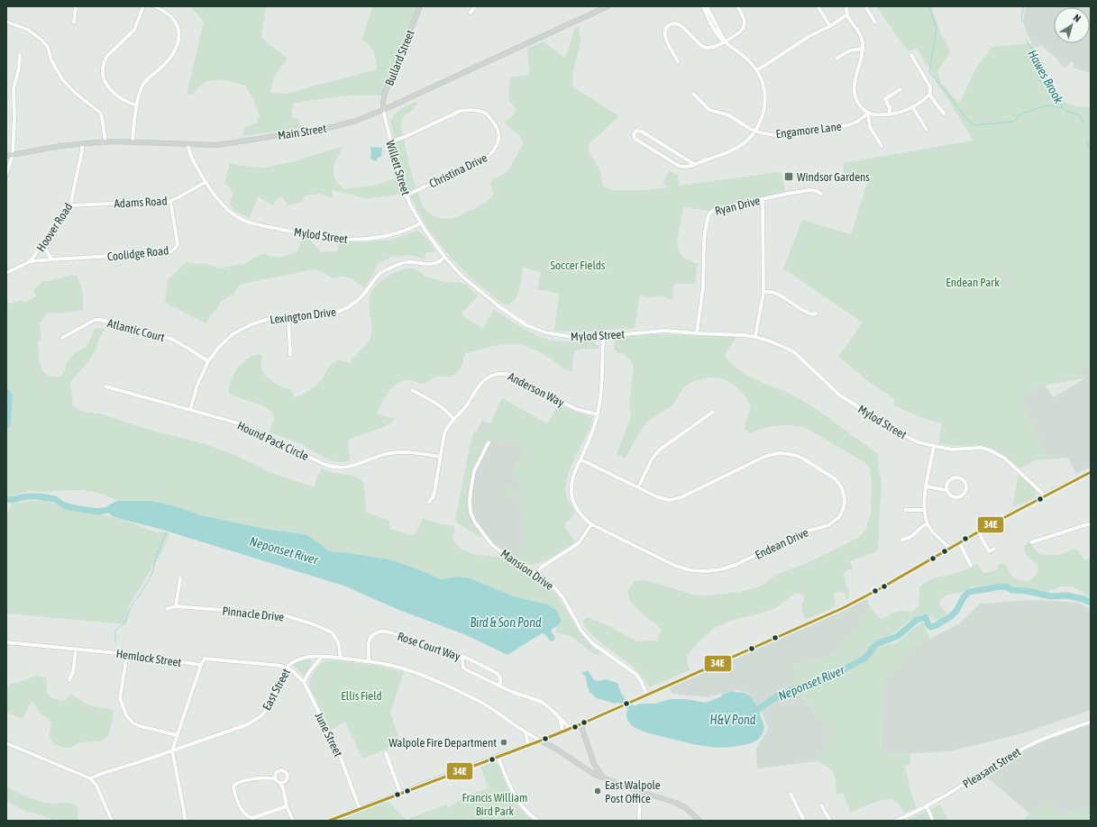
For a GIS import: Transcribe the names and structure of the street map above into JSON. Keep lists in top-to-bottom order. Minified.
{"streets":{"main road":["Bullard Street","Main Street"],"street":["Engamore Lane","Willett Street","Christina Drive","Adams Road","Ryan Drive","Hoover Road","Mylod Street","Coolidge Road","Lexington Drive","Atlantic Court","Anderson Way","Hound Pack Circle","Endean Drive","Mansion Drive","Pinnacle Drive","Rose Court Way","Hemlock Street","East Street","June Street","Pleasant Street"]},"crossings":[["Bullard Street","Main Street"],["Bullard Street","Willett Street"],["Main Street","Willett Street"],["Main Street","Hoover Road"],["Main Street","Mylod Street"],["Willett Street","Christina Drive"],["Willett Street","Mylod Street"],["Adams Road","Hoover Road"],["Adams Road","Mylod Street"],["Adams Road","Coolidge Road"],["Ryan Drive","Mylod Street"],["Hoover Road","Coolidge Road"],["Mylod Street","Lexington Drive"],["Mylod Street","Endean Drive"],["Lexington Drive","Atlantic Court"],["Lexington Drive","Hound Pack Circle"],["Anderson Way","Hound Pack Circle"],["Anderson Way","Endean Drive"],["Pinnacle Drive","East Street"],["Rose Court Way","East Street"],["Hemlock Street","East Street"],["Hemlock Street","June Street"],["East Street","June Street"]],"water":["Hawes Brook","Neponset River","Bird & Son Pond","H&V Pond"],"parks":["Soccer Fields","Endean Park","Ellis Field","Francis William Bird Park"],"places":{"transit":["Windsor Gardens"],"other":["Walpole Fire Department","East Walpole Post Office"]},"lines":["transit line 34E"],"north":"top right"}
